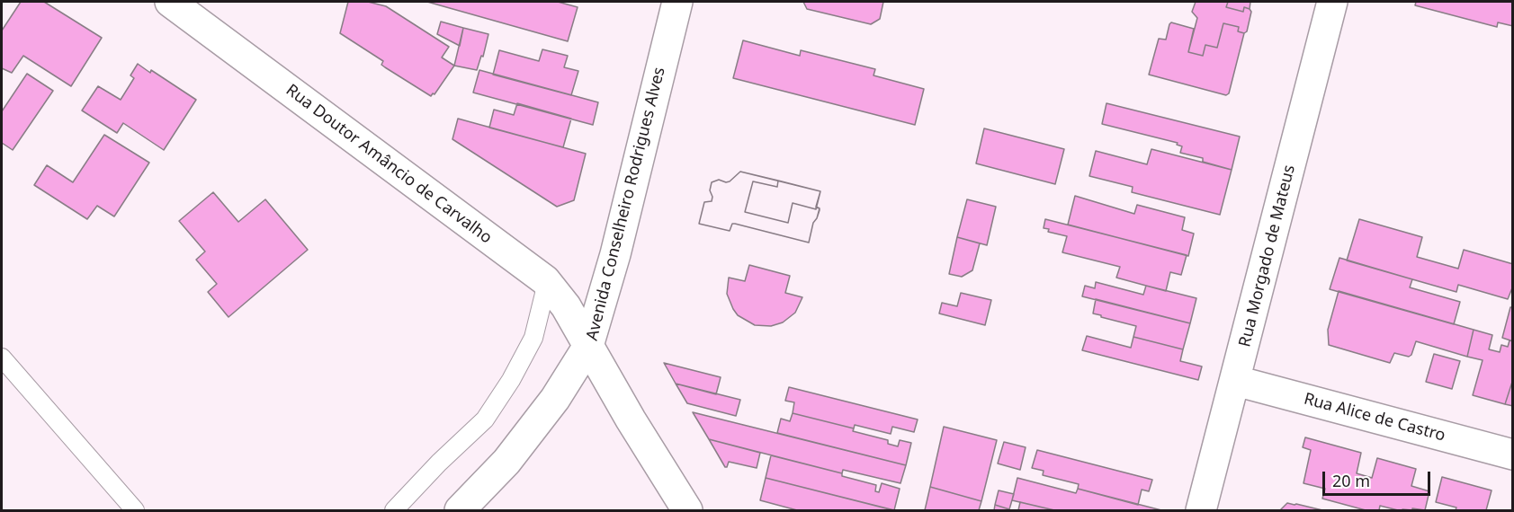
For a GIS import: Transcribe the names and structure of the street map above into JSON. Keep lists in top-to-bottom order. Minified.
{"streets":{"street":["Rua Doutor Amâncio de Carvalho","Avenida Conselheiro Rodrigues Alves","Rua Morgado de Mateus","Rua Alice de Castro"]},"crossings":[["Rua Doutor Amâncio de Carvalho","Avenida Conselheiro Rodrigues Alves"],["Rua Morgado de Mateus","Rua Alice de Castro"]],"scale_bar":"20 m"}
